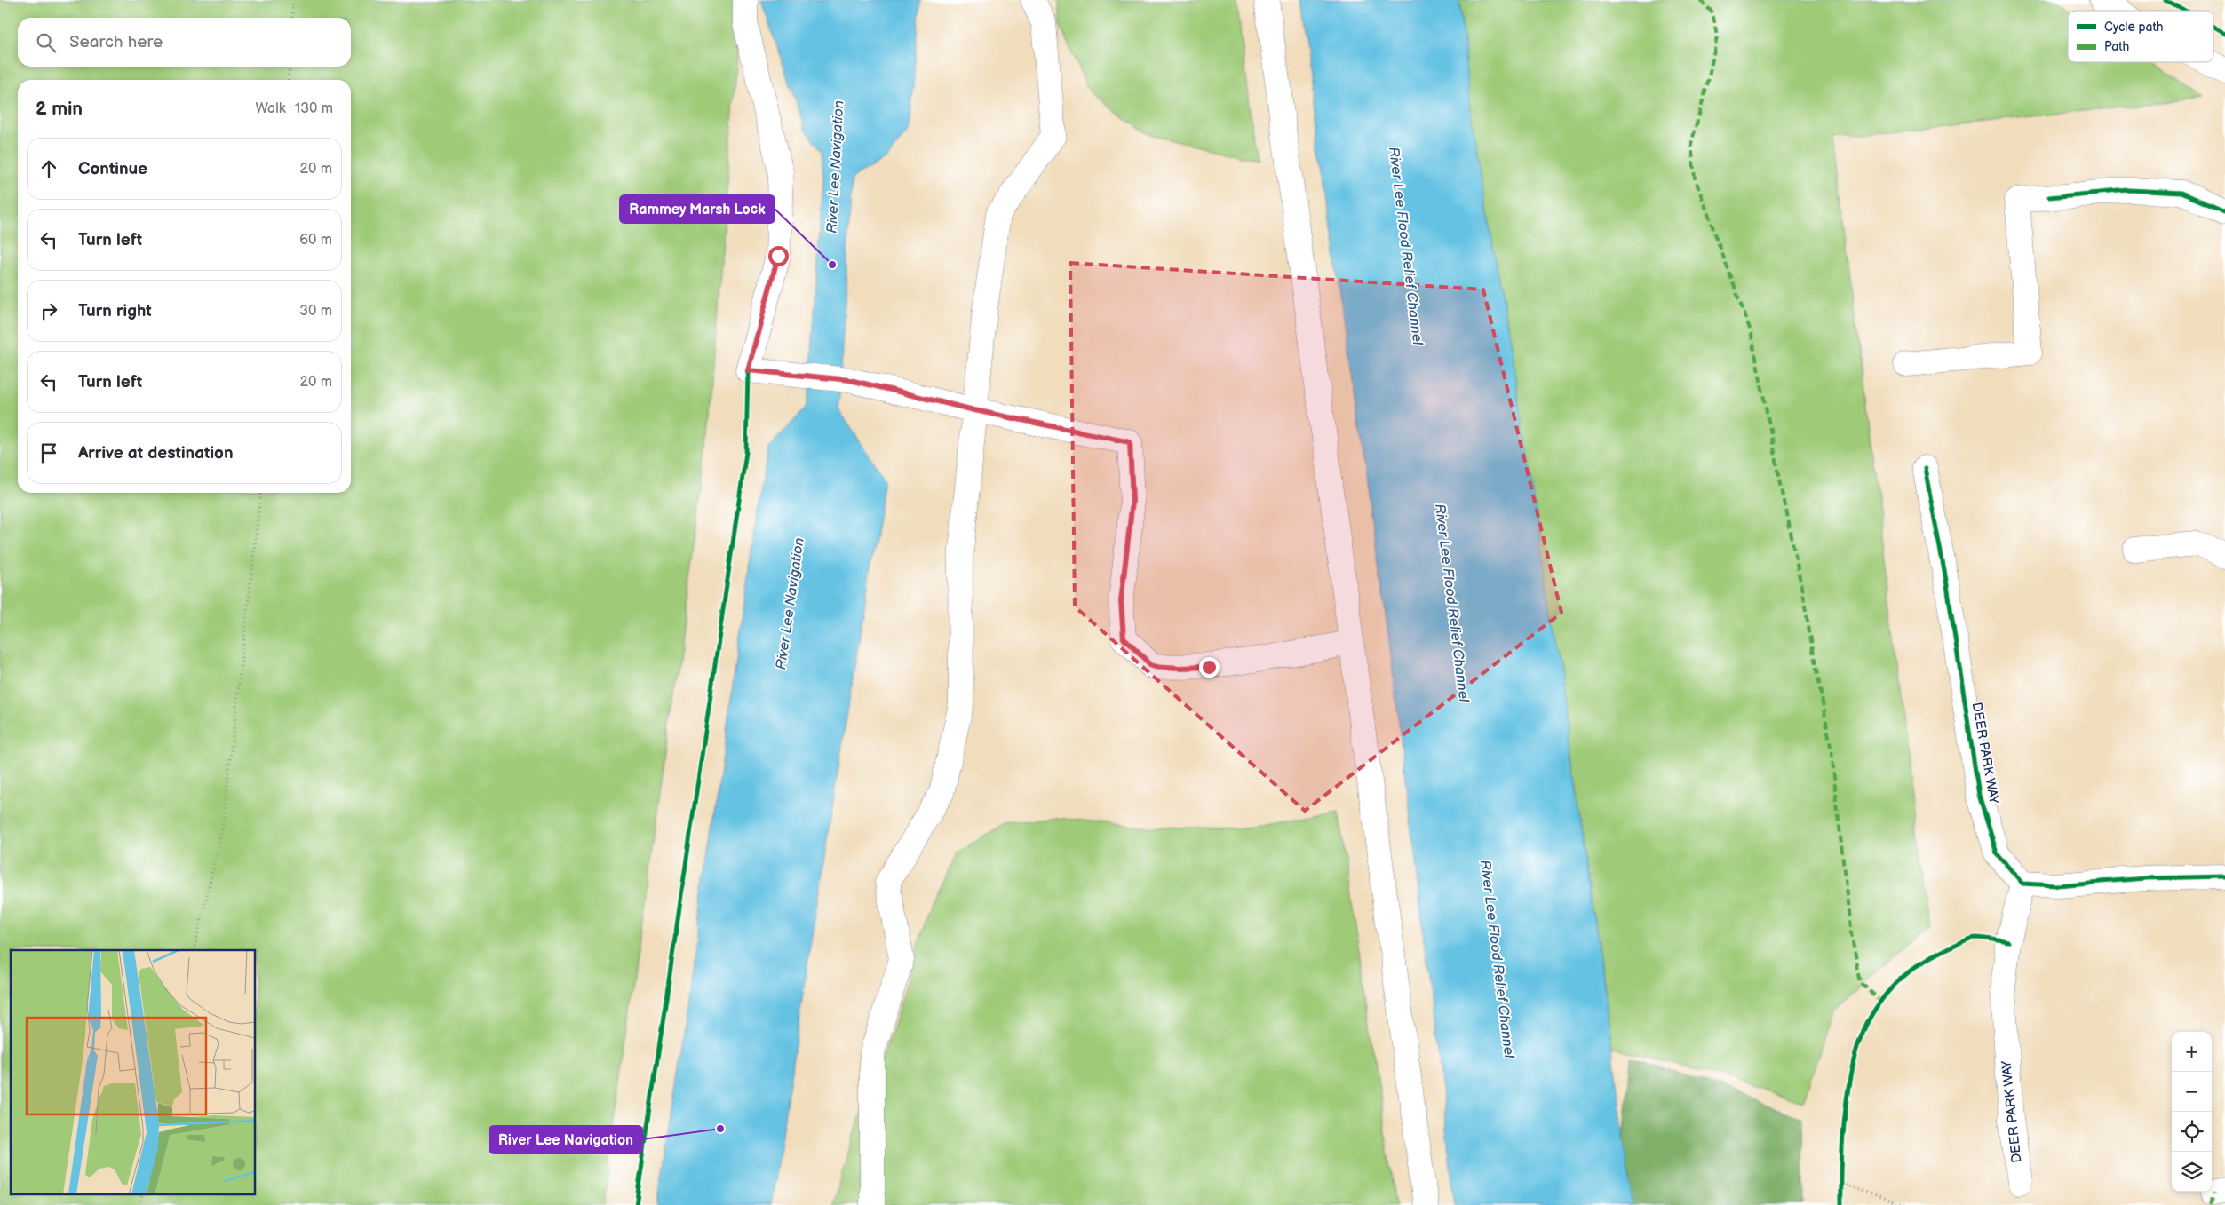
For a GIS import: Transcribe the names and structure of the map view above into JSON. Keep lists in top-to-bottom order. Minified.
{"streets":{"street":["DEER PARK WAY"]},"water":["River Lee Navigation","River Lee Flood Relief Channel"],"places":["Rammey Marsh Lock","River Lee Navigation"],"legend":["Cycle path","Path"],"page":{"search":"Search here","heading":["2 min","Walk · 130 m"],"list":[["Continue","20 m"],["Turn left","60 m"],["Turn right","30 m"],["Turn left","20 m"],"Arrive at destination"],"map_buttons":["+","−"]}}
